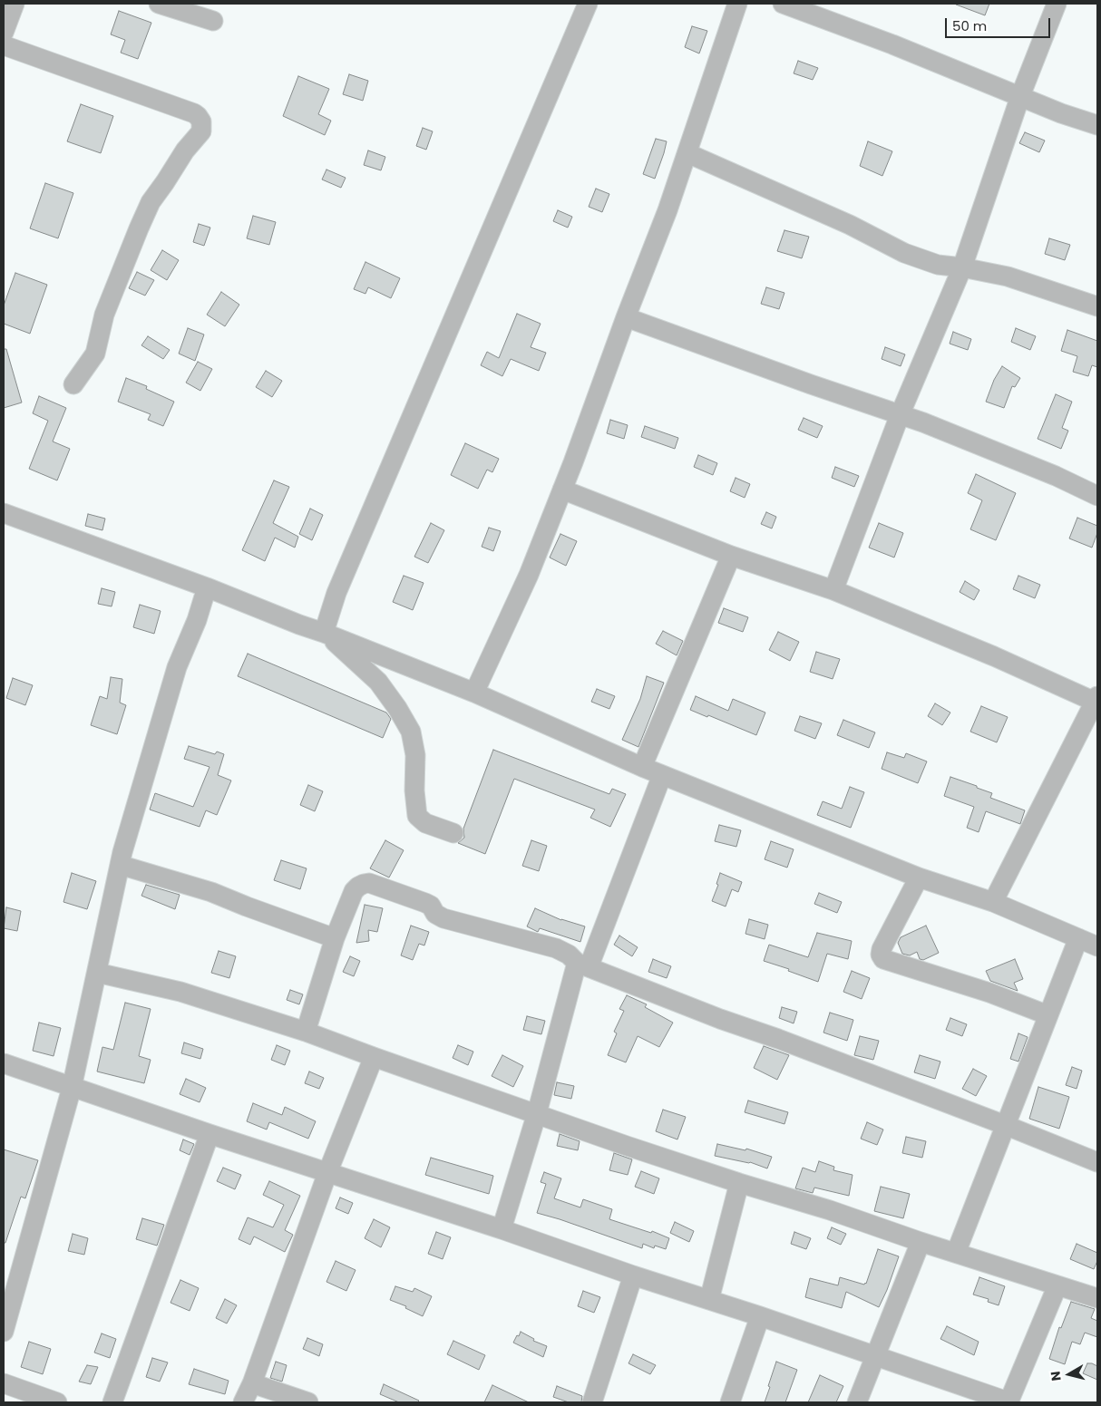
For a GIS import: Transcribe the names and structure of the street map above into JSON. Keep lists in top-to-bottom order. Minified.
{"scale_bar":"50 m","north":"left"}
